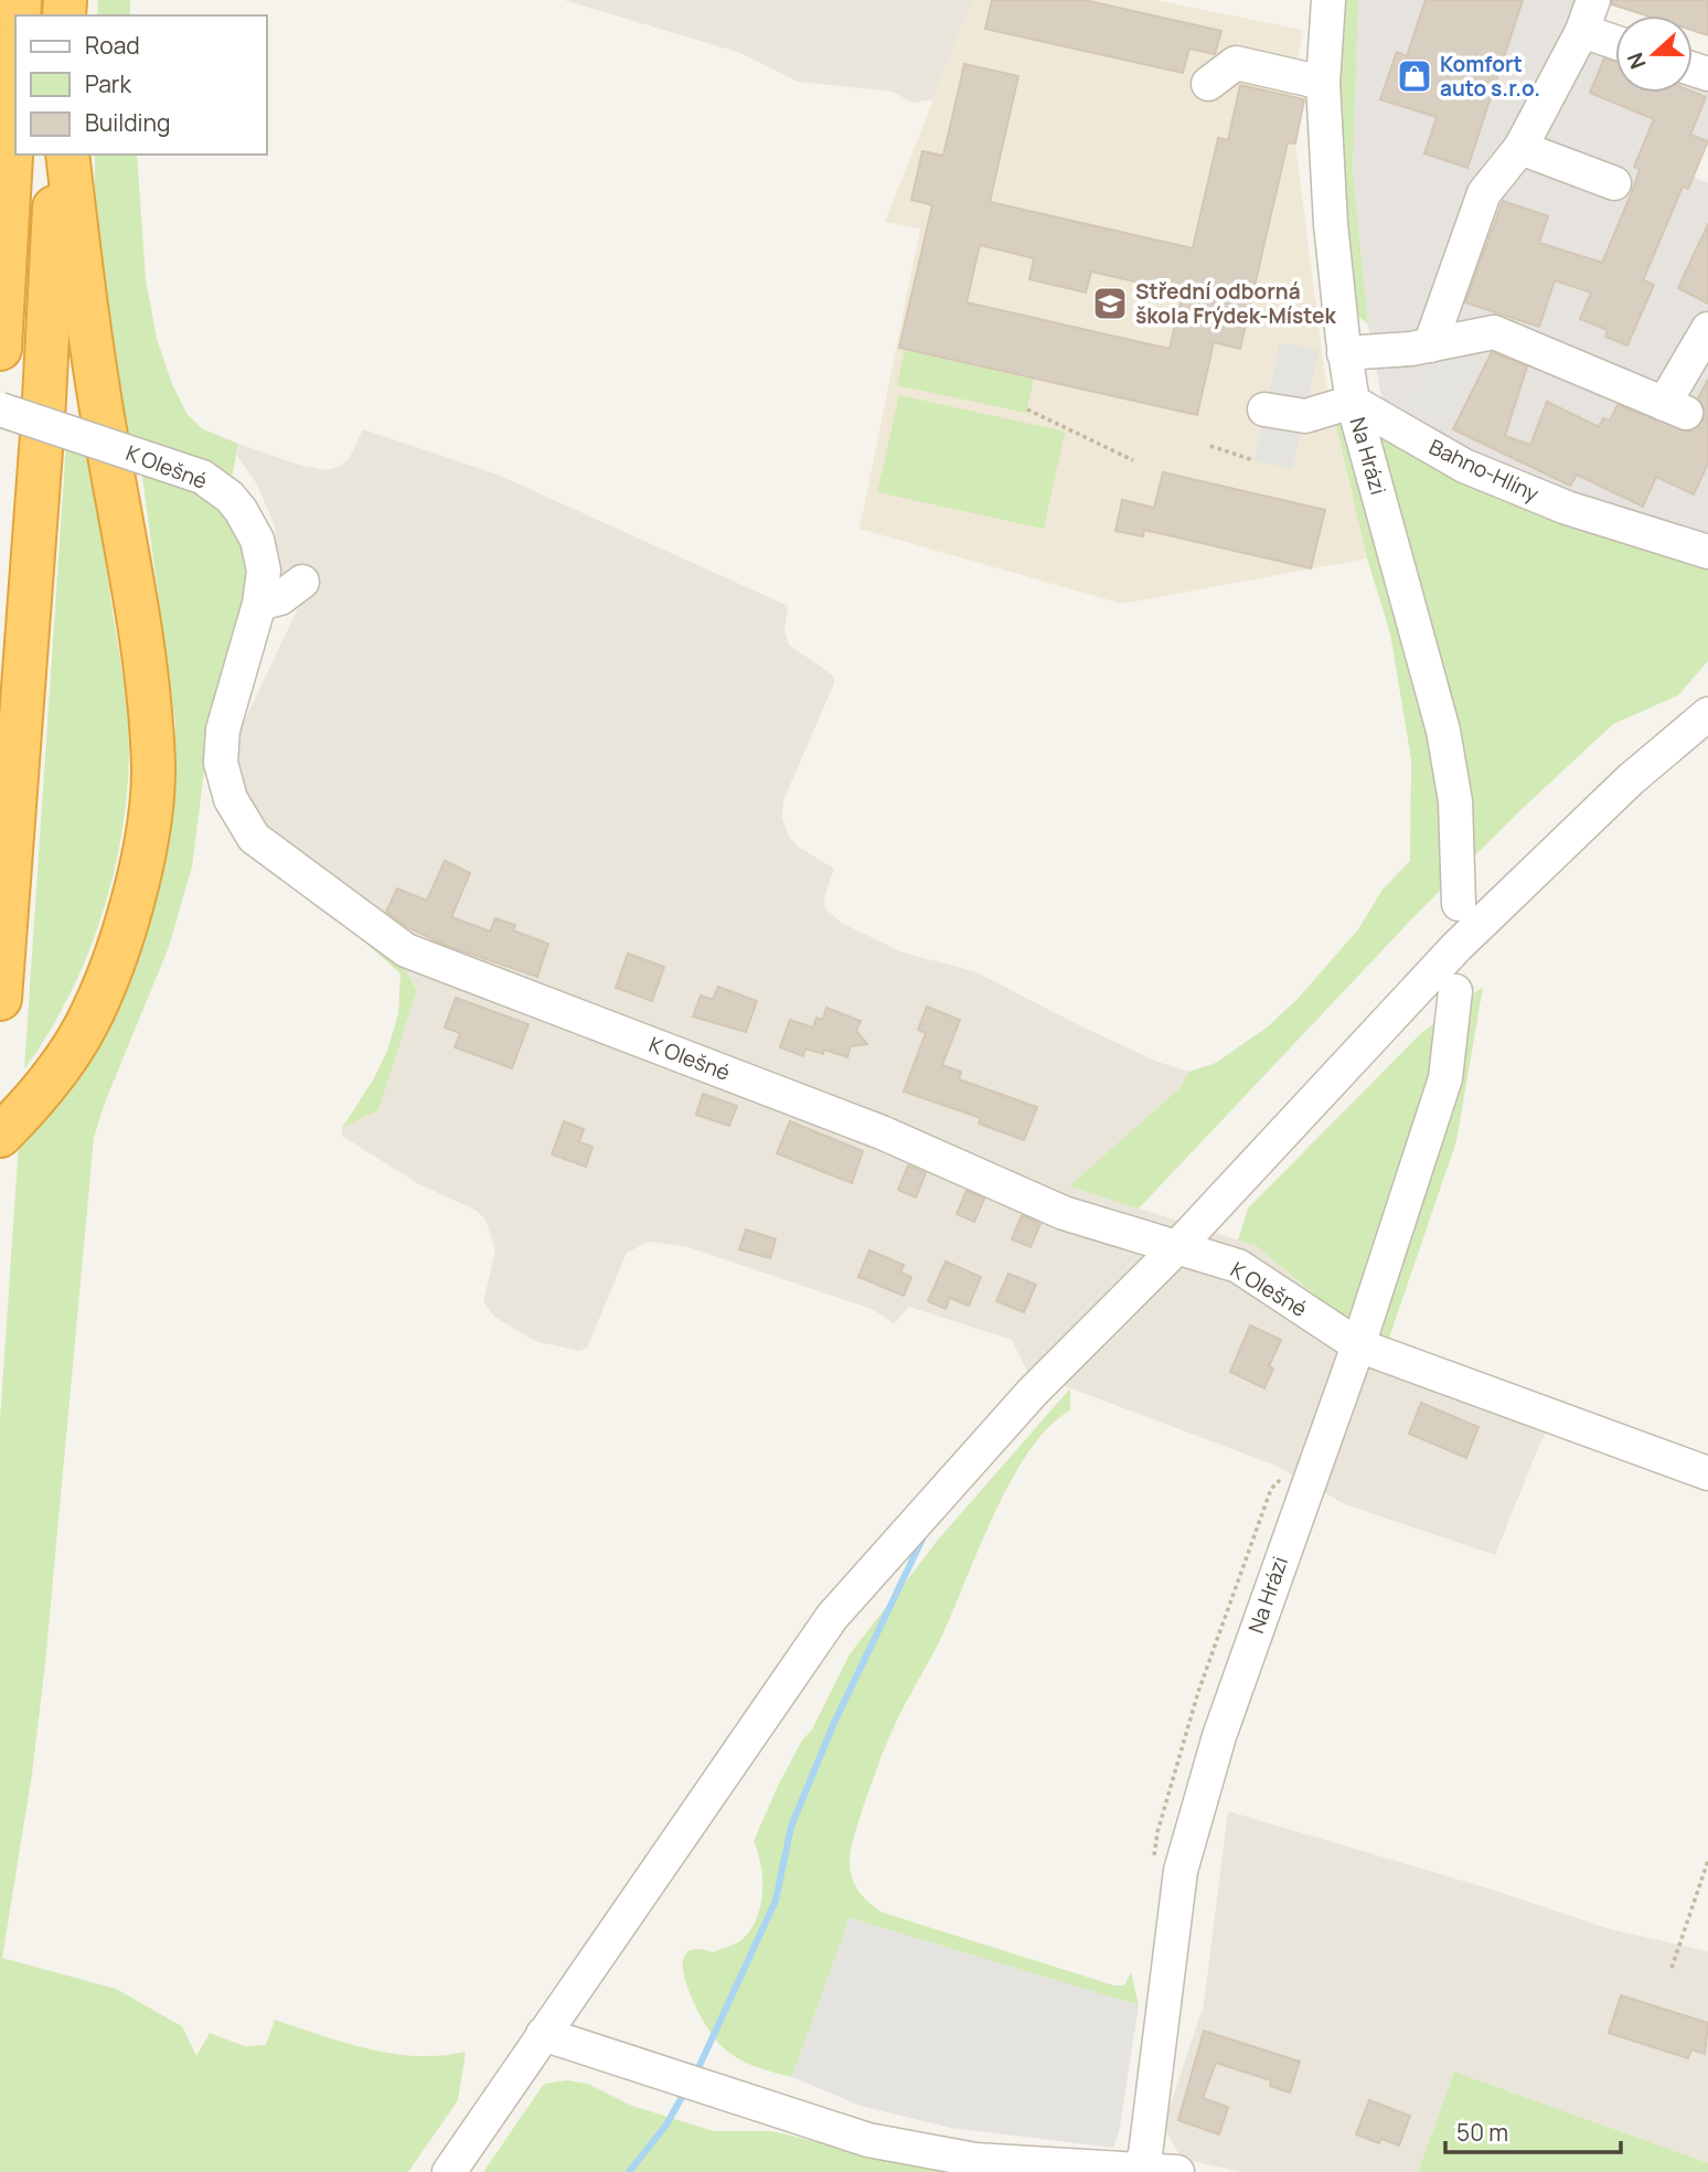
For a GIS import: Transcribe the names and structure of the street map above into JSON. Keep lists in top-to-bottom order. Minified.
{"streets":{"street":["Na Hrázi","K Olešné","Bahno-Hlíny"]},"crossings":[["Na Hrázi","K Olešné"],["Na Hrázi","Bahno-Hlíny"]],"places":{"shop":["Komfort auto s.r.o."],"school or university":["Střední odborná škola Frýdek-Místek"]},"legend":["Road","Park","Building"],"scale_bar":"50 m","north":"left"}
